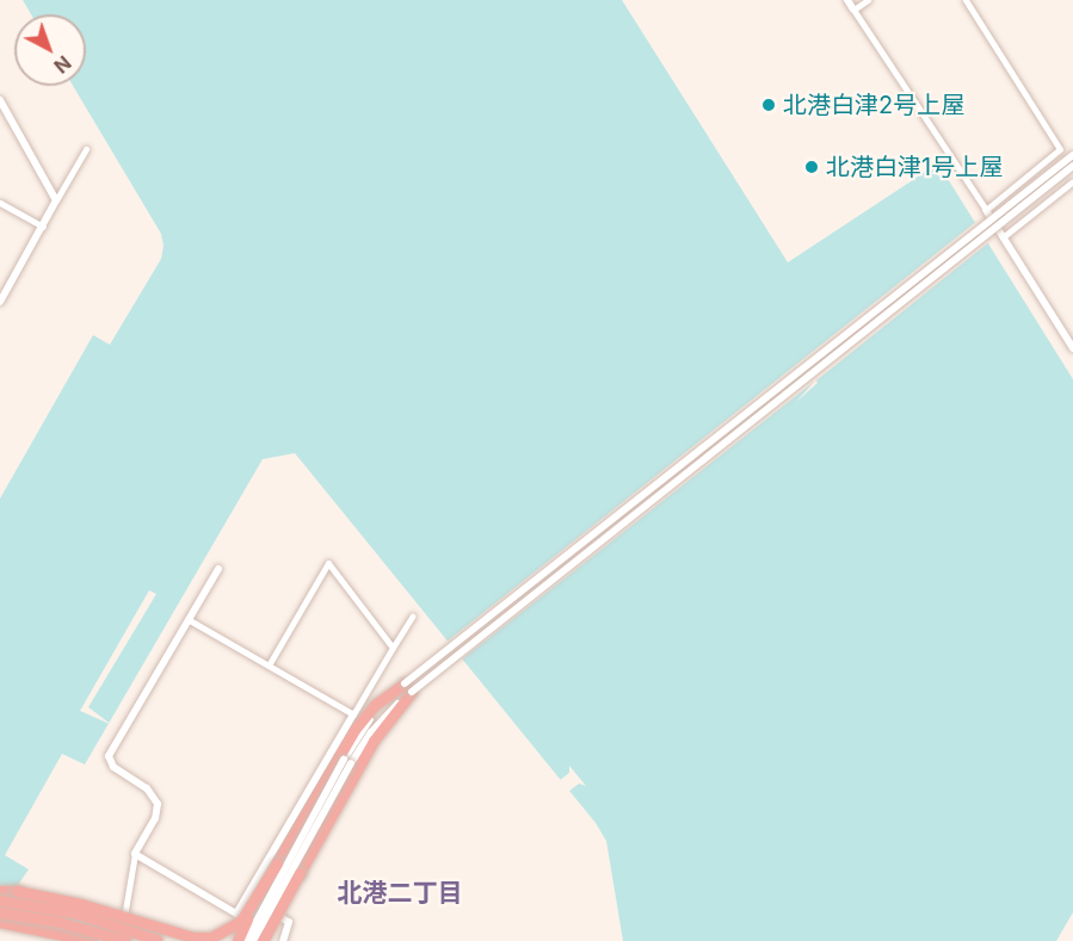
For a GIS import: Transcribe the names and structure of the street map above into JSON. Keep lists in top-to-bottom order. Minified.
{"districts":["北港二丁目"],"places":["北港白津2号上屋","北港白津1号上屋"],"north":"bottom right"}
